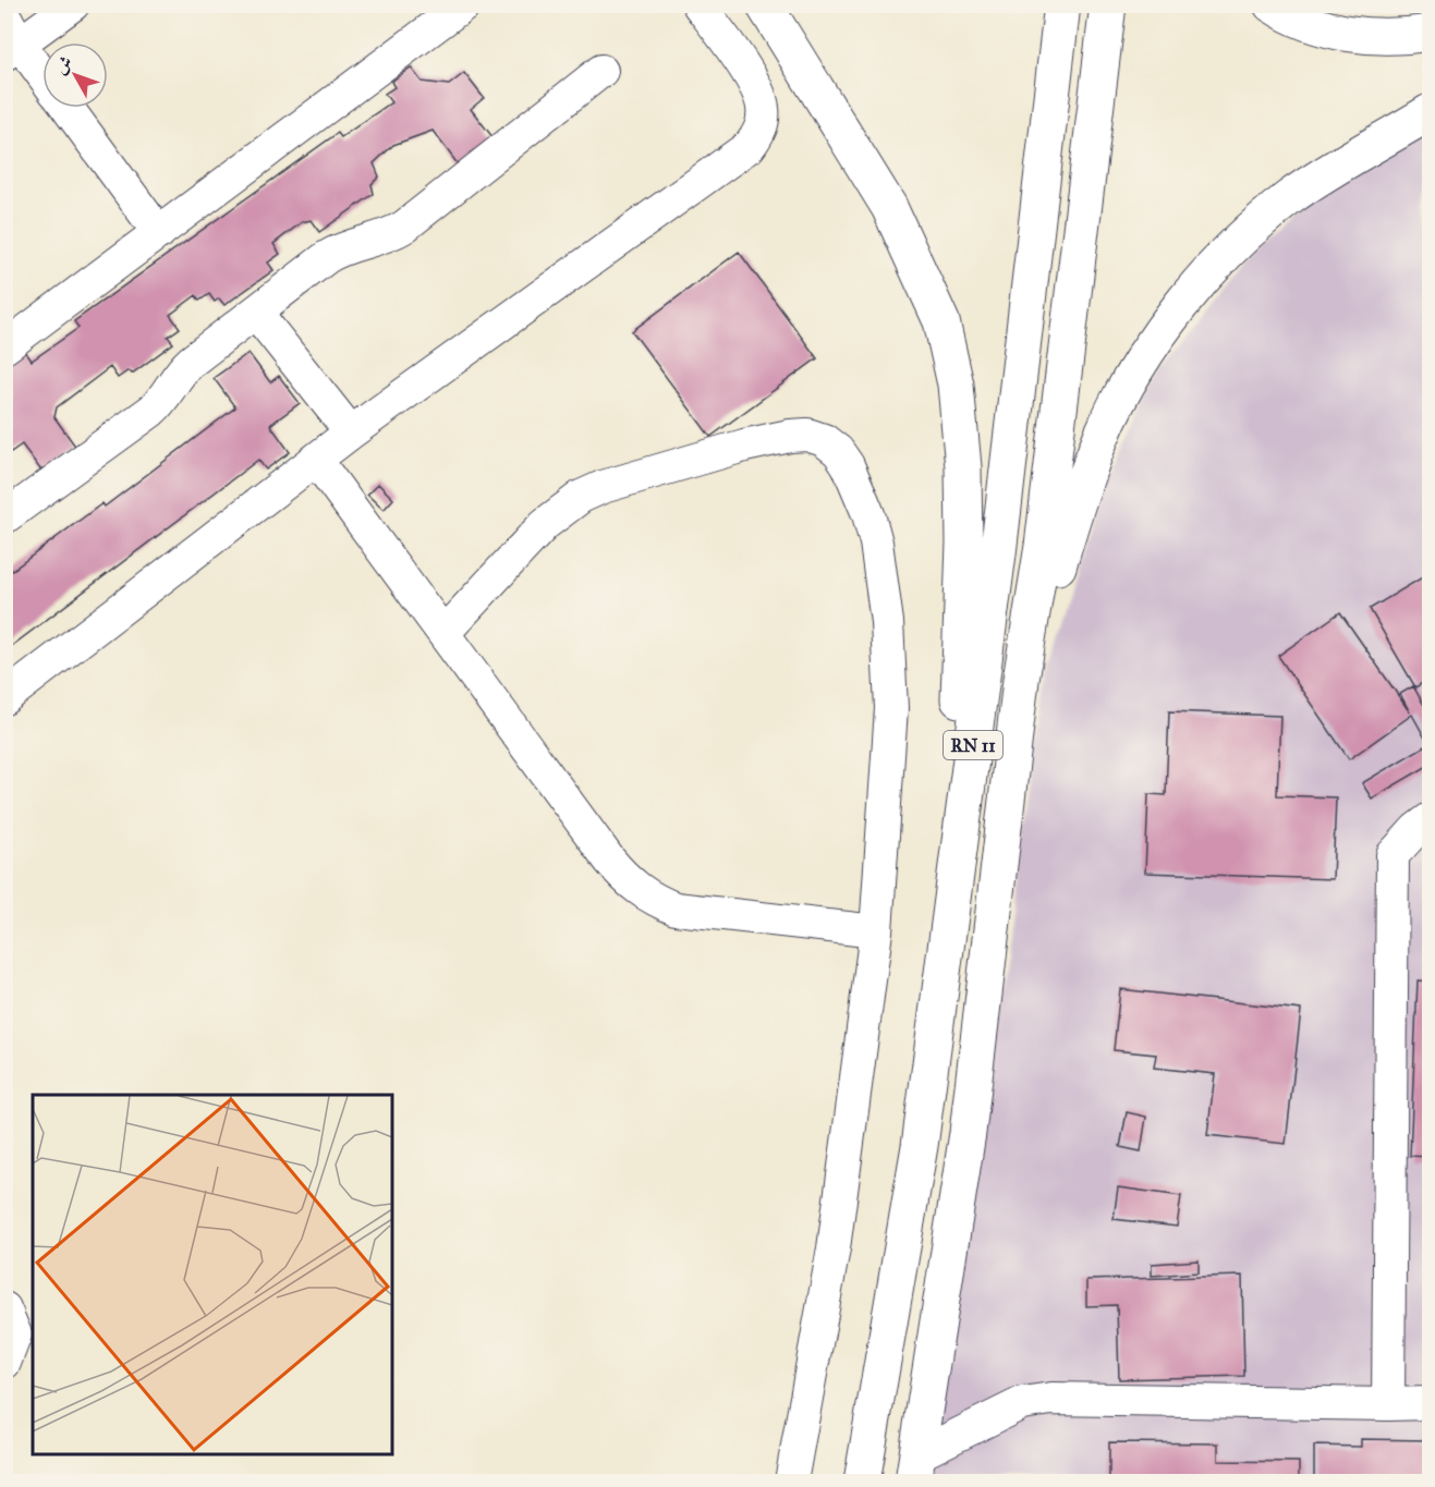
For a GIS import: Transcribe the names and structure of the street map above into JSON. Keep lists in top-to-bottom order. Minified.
{"streets":{"highway":["RN 11"]},"north":"top left"}
